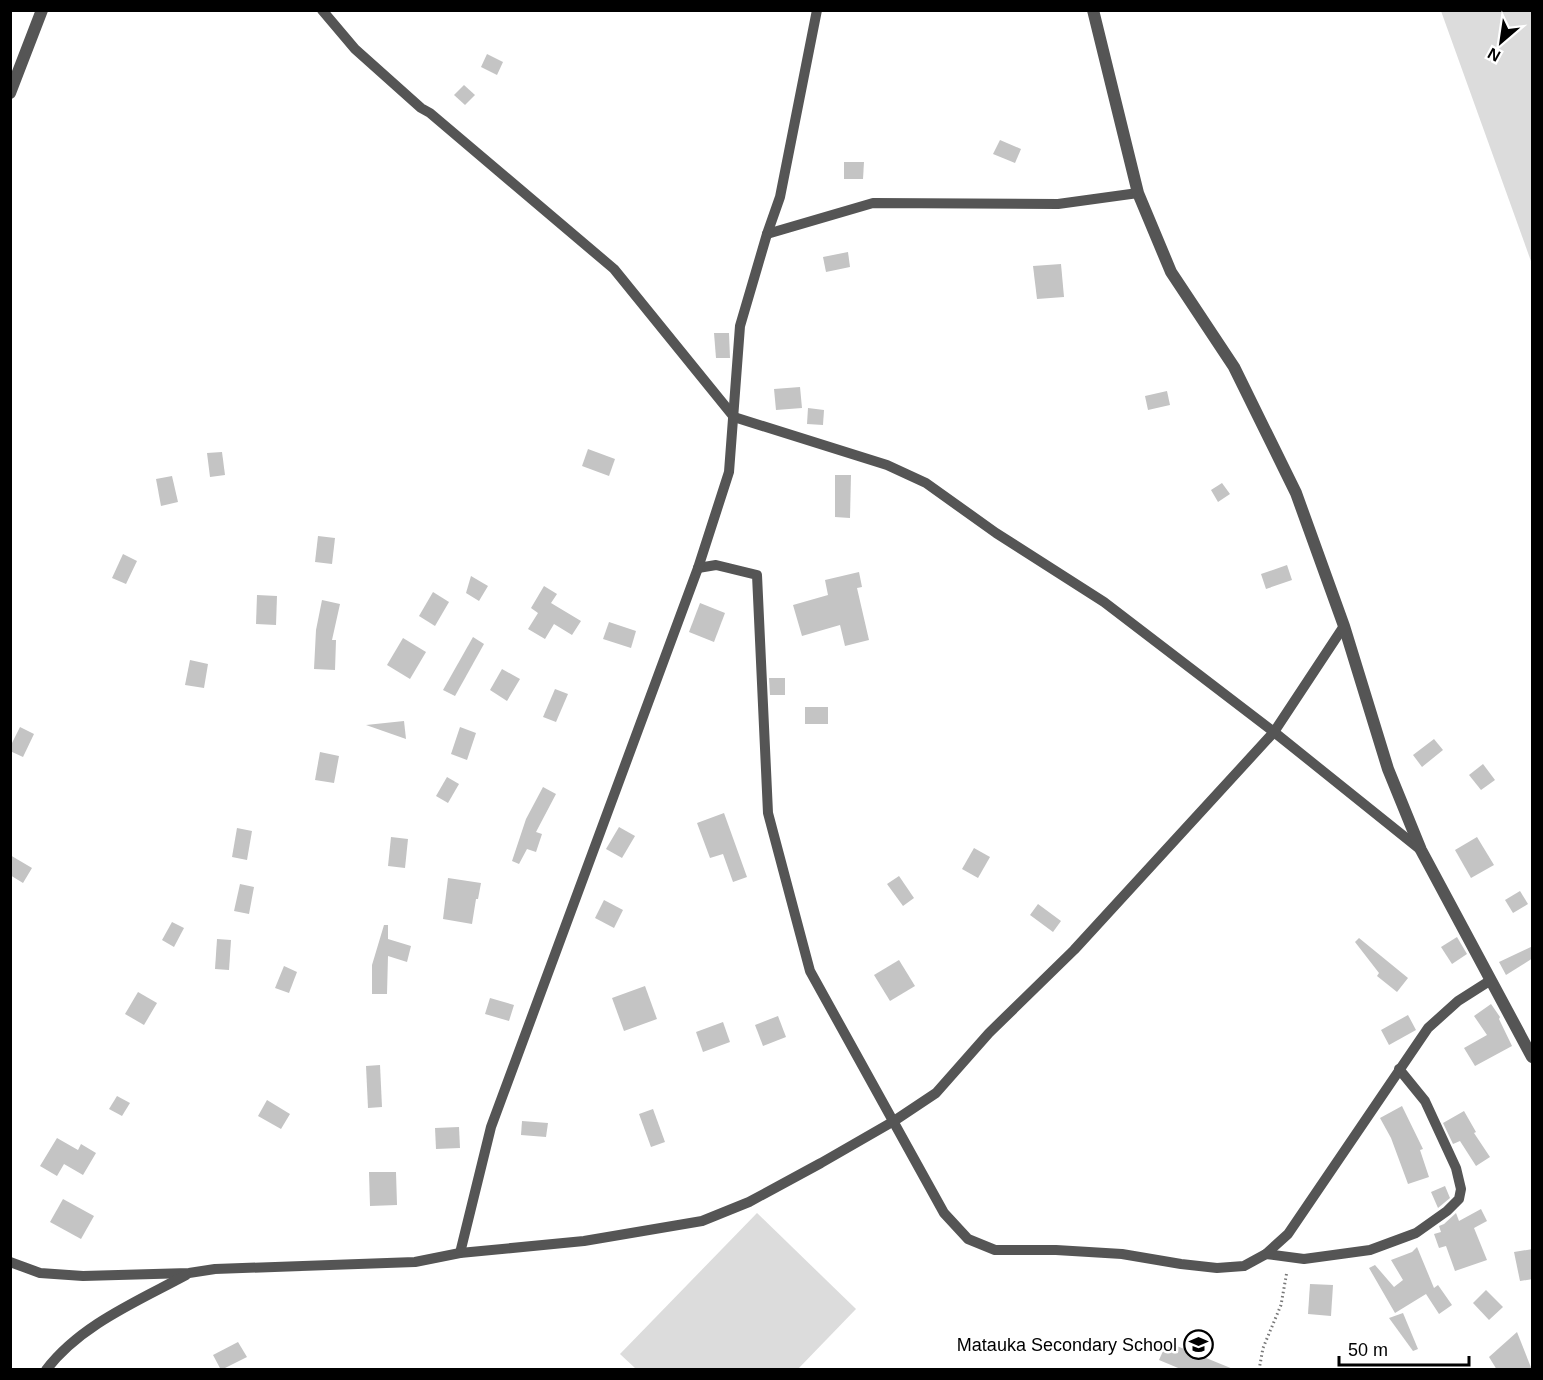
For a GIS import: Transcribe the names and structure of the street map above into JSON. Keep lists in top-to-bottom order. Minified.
{"places":{"school or university":["Matauka Secondary School"]},"scale_bar":"50 m","north":"bottom left"}
